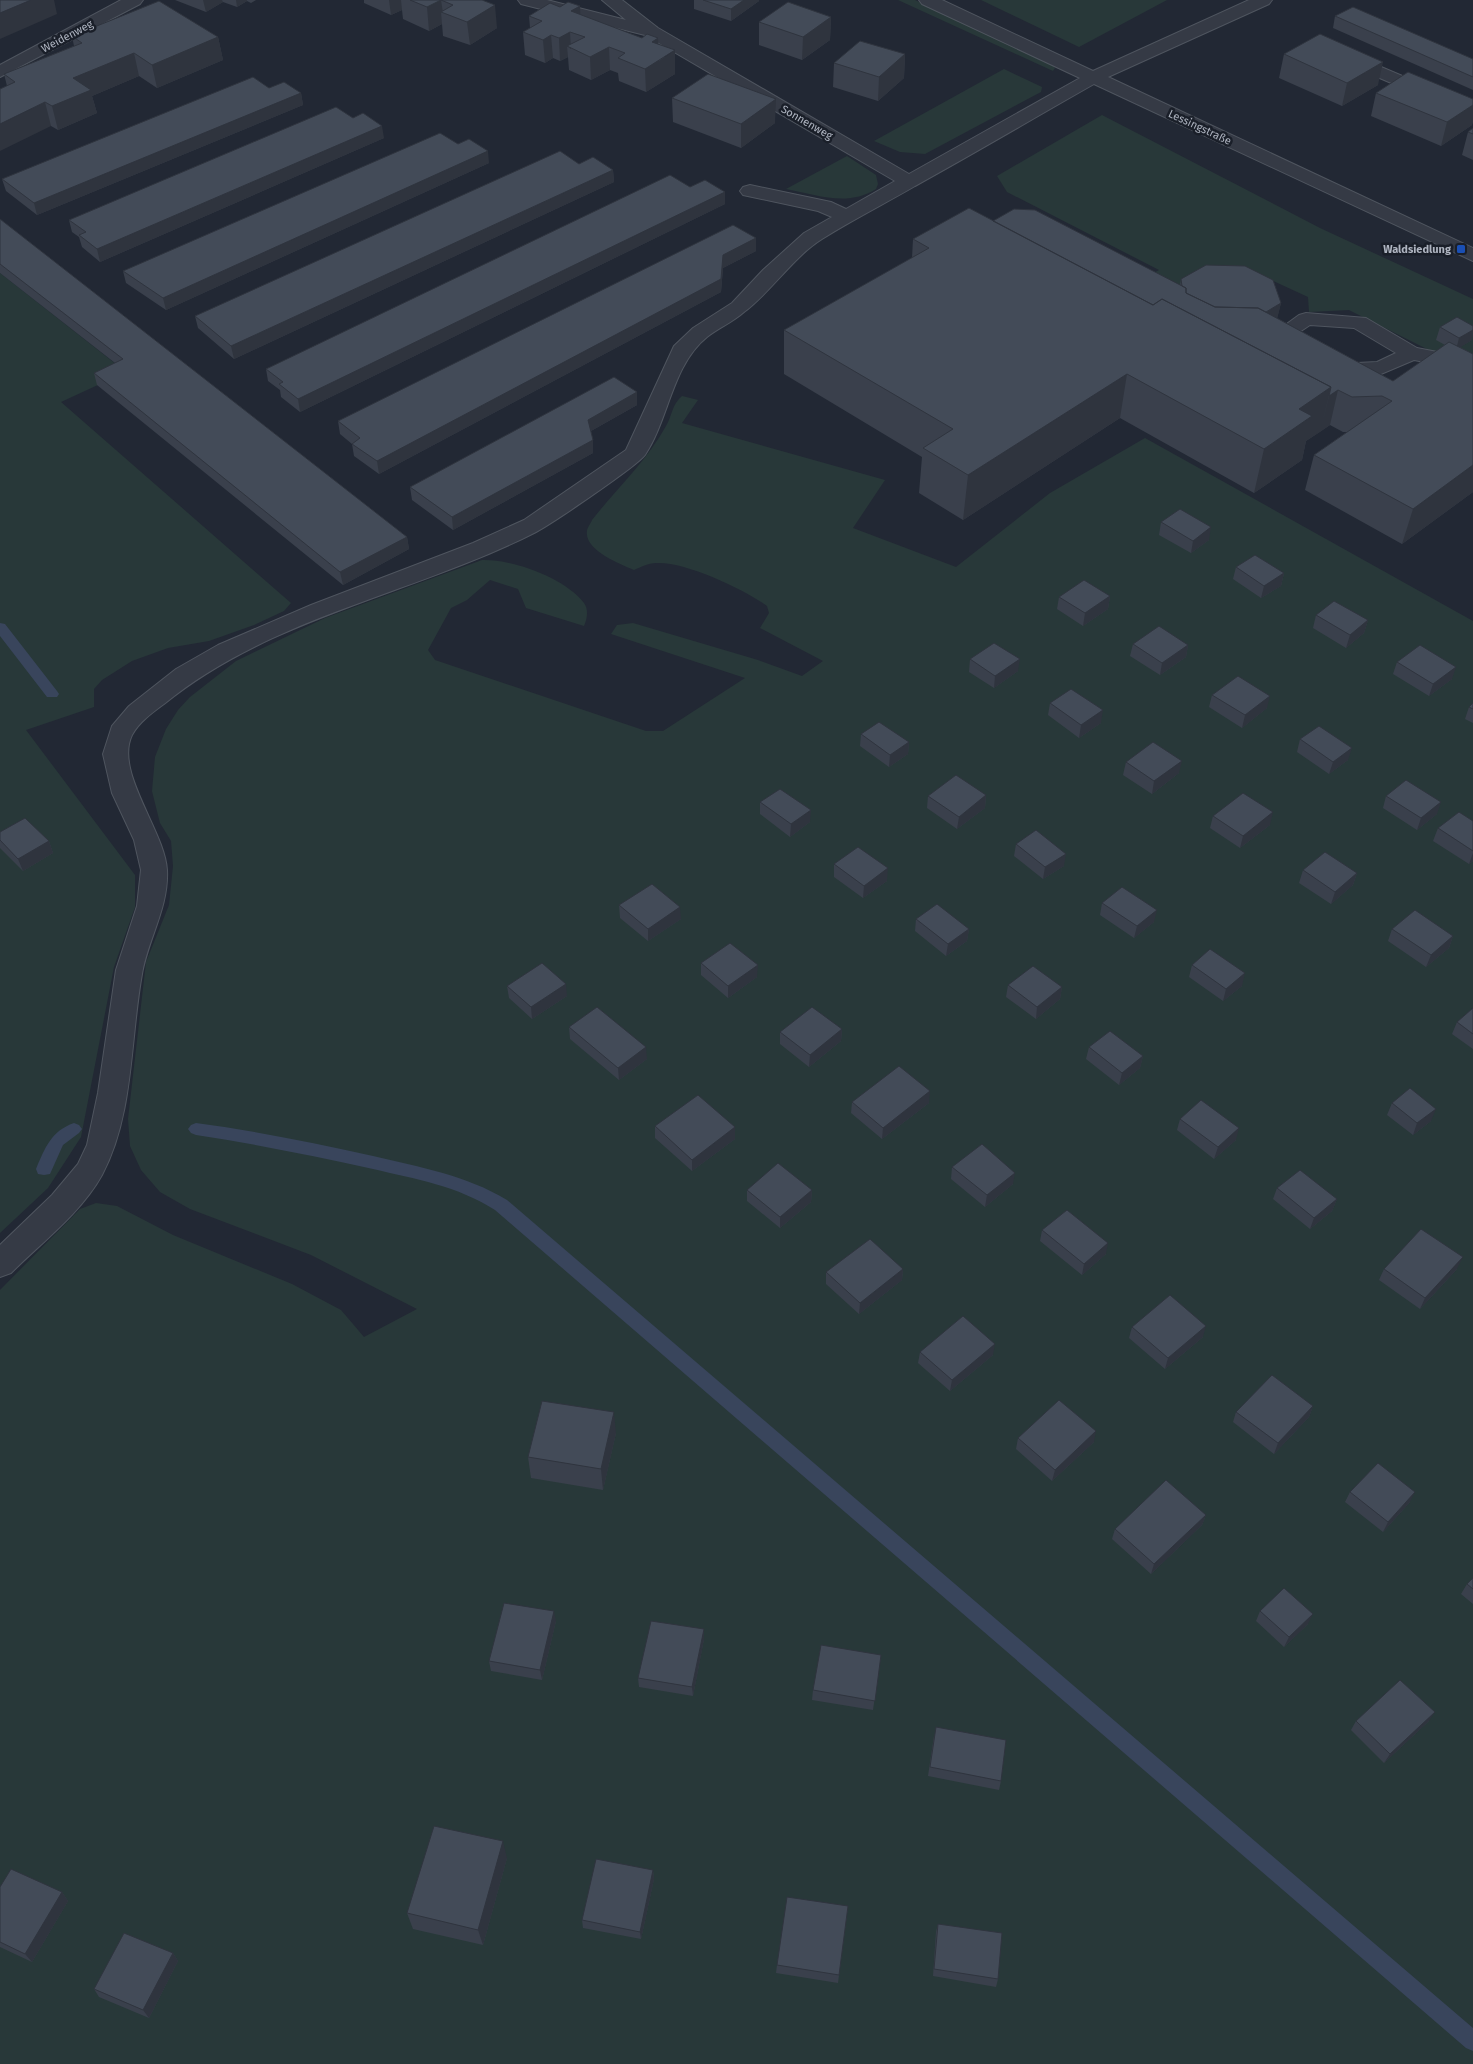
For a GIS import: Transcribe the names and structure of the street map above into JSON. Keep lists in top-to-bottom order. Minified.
{"streets":{"street":["Weidenweg","Sonnenweg","Lessingstraße"]},"places":{"transit":["Waldsiedlung"]}}
